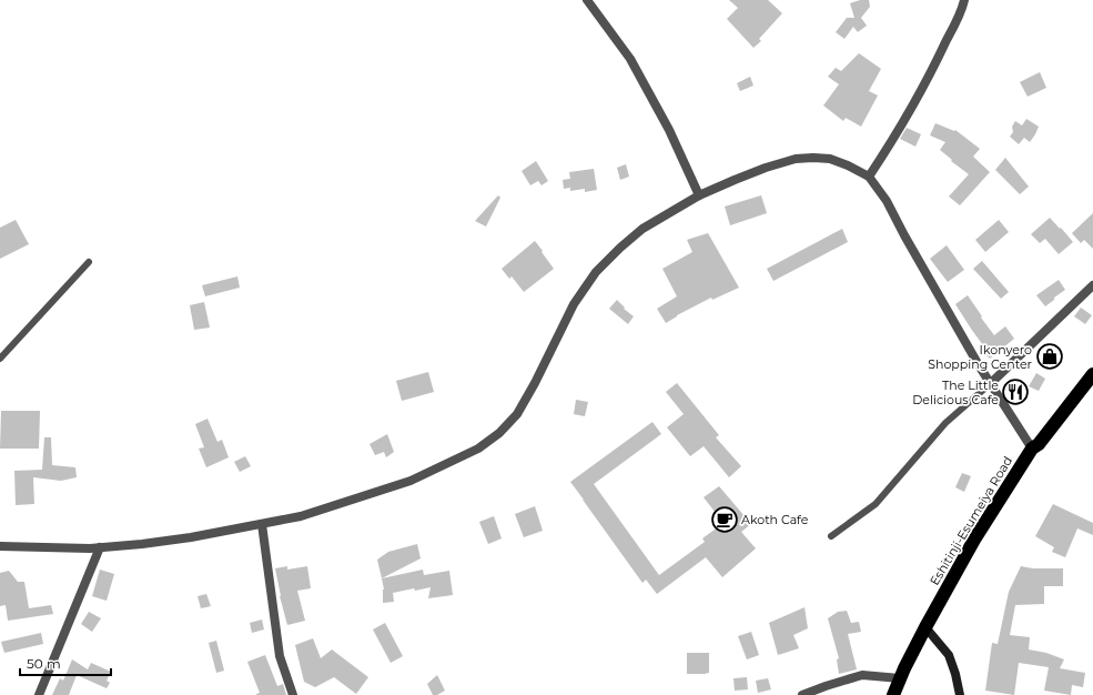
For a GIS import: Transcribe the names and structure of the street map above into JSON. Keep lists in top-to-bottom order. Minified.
{"streets":{"highway":["Eshitinji-Esumeiya Road"]},"places":{"shop":["Ikonyero Shopping Center"],"restaurant":["The Little Delicious Cafe"],"cafe":["Akoth Cafe"]},"scale_bar":"50 m"}
